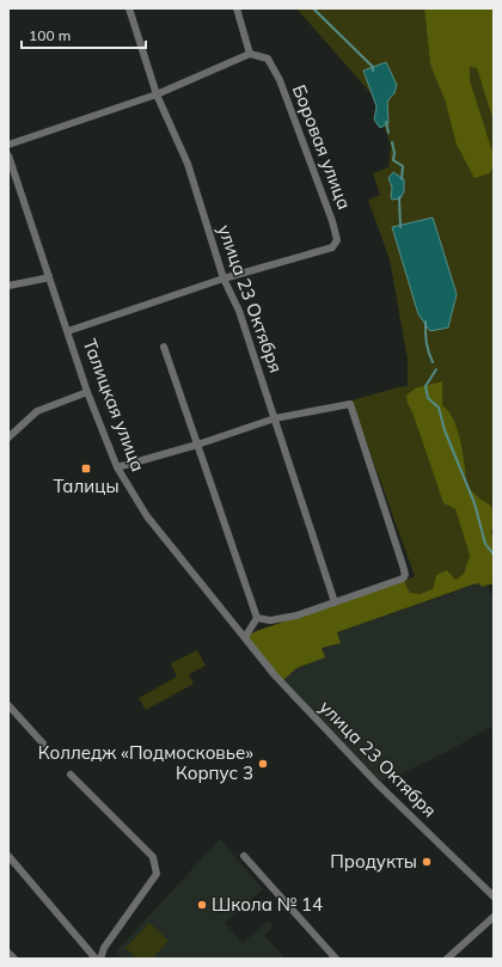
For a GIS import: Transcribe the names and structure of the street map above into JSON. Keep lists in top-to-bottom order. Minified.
{"streets":{"street":["Боровая улица","улица 23 Октября","Талицкая улица"]},"crossings":[["Боровая улица","улица 23 Октября"],["улица 23 Октября","Талицкая улица"]],"places":{"transit":["Талицы"],"other":["Колледж «Подмосковье» Корпус 3","Продукты","Школа № 14"]},"scale_bar":"100 m"}
